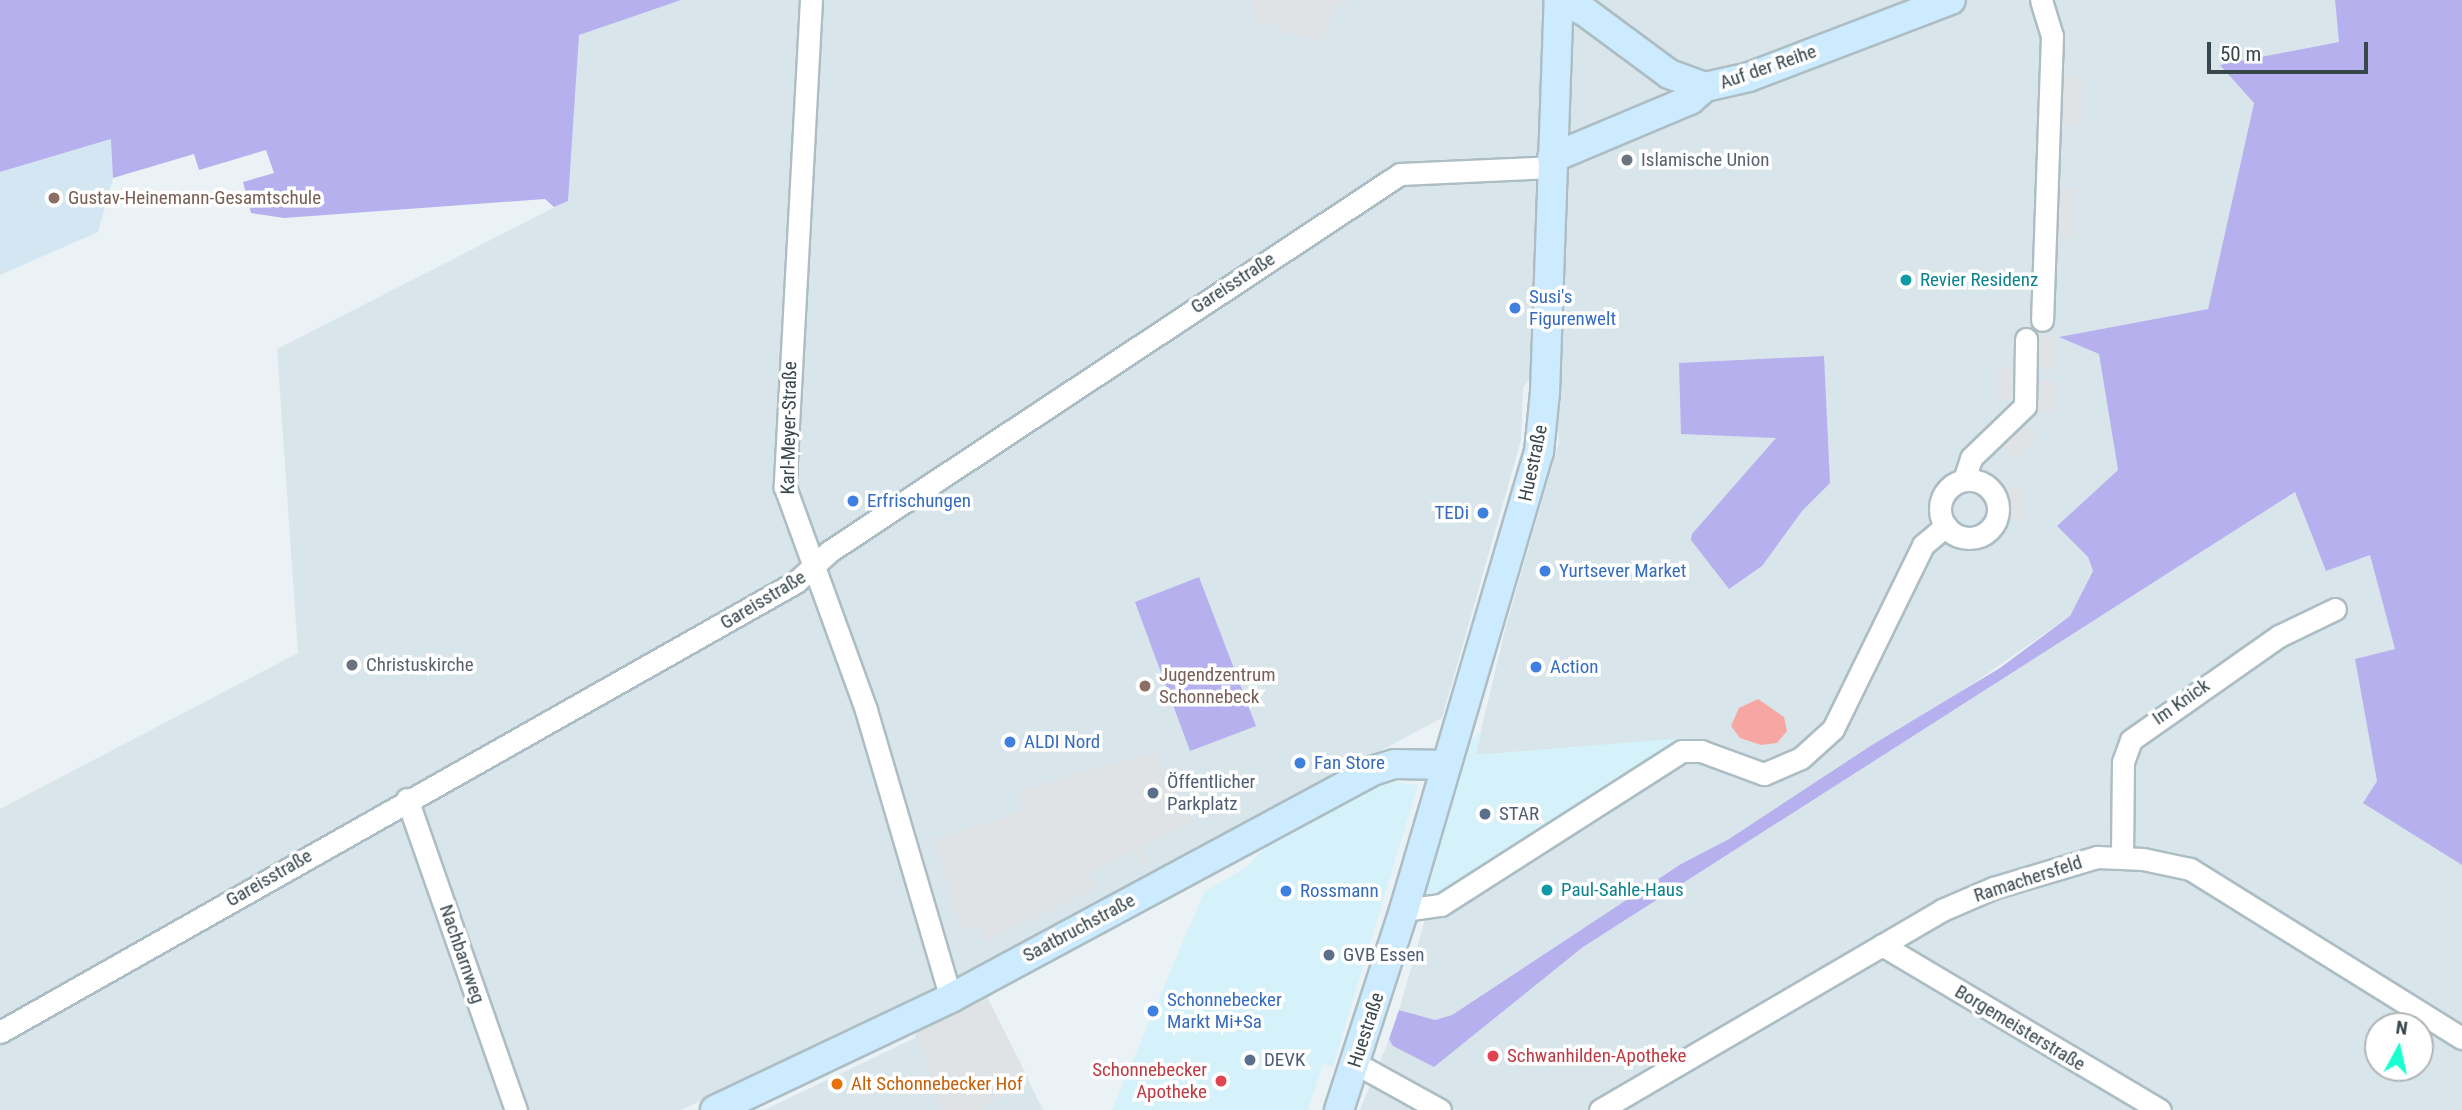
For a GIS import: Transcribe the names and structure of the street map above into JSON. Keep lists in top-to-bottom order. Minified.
{"streets":{"main road":["Auf der Reihe","Huestraße","Saatbruchstraße"],"street":["Gareisstraße","Karl-Meyer-Straße","Im Knick","Ramachersfeld","Nachbarnweg","Borgemeisterstraße"]},"crossings":[["Auf der Reihe","Huestraße"],["Gareisstraße","Karl-Meyer-Straße"],["Gareisstraße","Huestraße"],["Gareisstraße","Nachbarnweg"],["Karl-Meyer-Straße","Saatbruchstraße"],["Huestraße","Saatbruchstraße"],["Im Knick","Ramachersfeld"],["Ramachersfeld","Borgemeisterstraße"]],"places":["Islamische Union","Gustav-Heinemann-Gesamtschule","Revier Residenz","Susi's Figurenwelt","Erfrischungen","TEDi","Yurtsever Market","Christuskirche","Action","Jugendzentrum Schonnebeck","ALDI Nord","Fan Store","Öffentlicher Parkplatz","STAR","Paul-Sahle-Haus","Rossmann","GVB Essen","Schonnebecker Markt Mi+Sa","Schwanhilden-Apotheke","DEVK","Schonnebecker Apotheke","Alt Schonnebecker Hof"],"scale_bar":"50 m","north":"top"}
